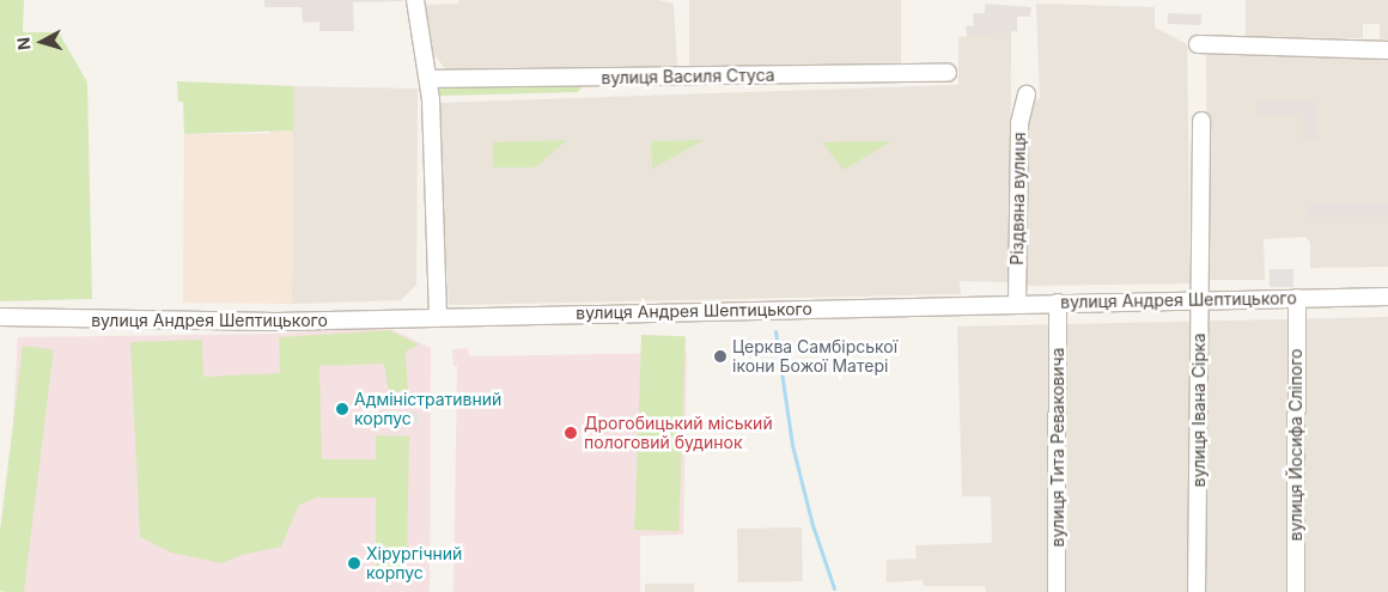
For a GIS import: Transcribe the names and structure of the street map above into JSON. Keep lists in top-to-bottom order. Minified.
{"streets":{"street":["вулиця Василя Стуса","Різдвяна вулиця","вулиця Андрея Шептицького","вулиця Івана Сірка","вулиця Йосифа Сліпого","вулиця Тита Реваковича"]},"crossings":[["Різдвяна вулиця","вулиця Андрея Шептицького"],["вулиця Андрея Шептицького","вулиця Івана Сірка"],["вулиця Андрея Шептицького","вулиця Йосифа Сліпого"],["вулиця Андрея Шептицького","вулиця Тита Реваковича"]],"places":["Церква Самбірської ікони Божої Матері","Адміністративний корпус","Дрогобицький міський пологовий будинок","Хірургічний корпус"],"north":"left"}
